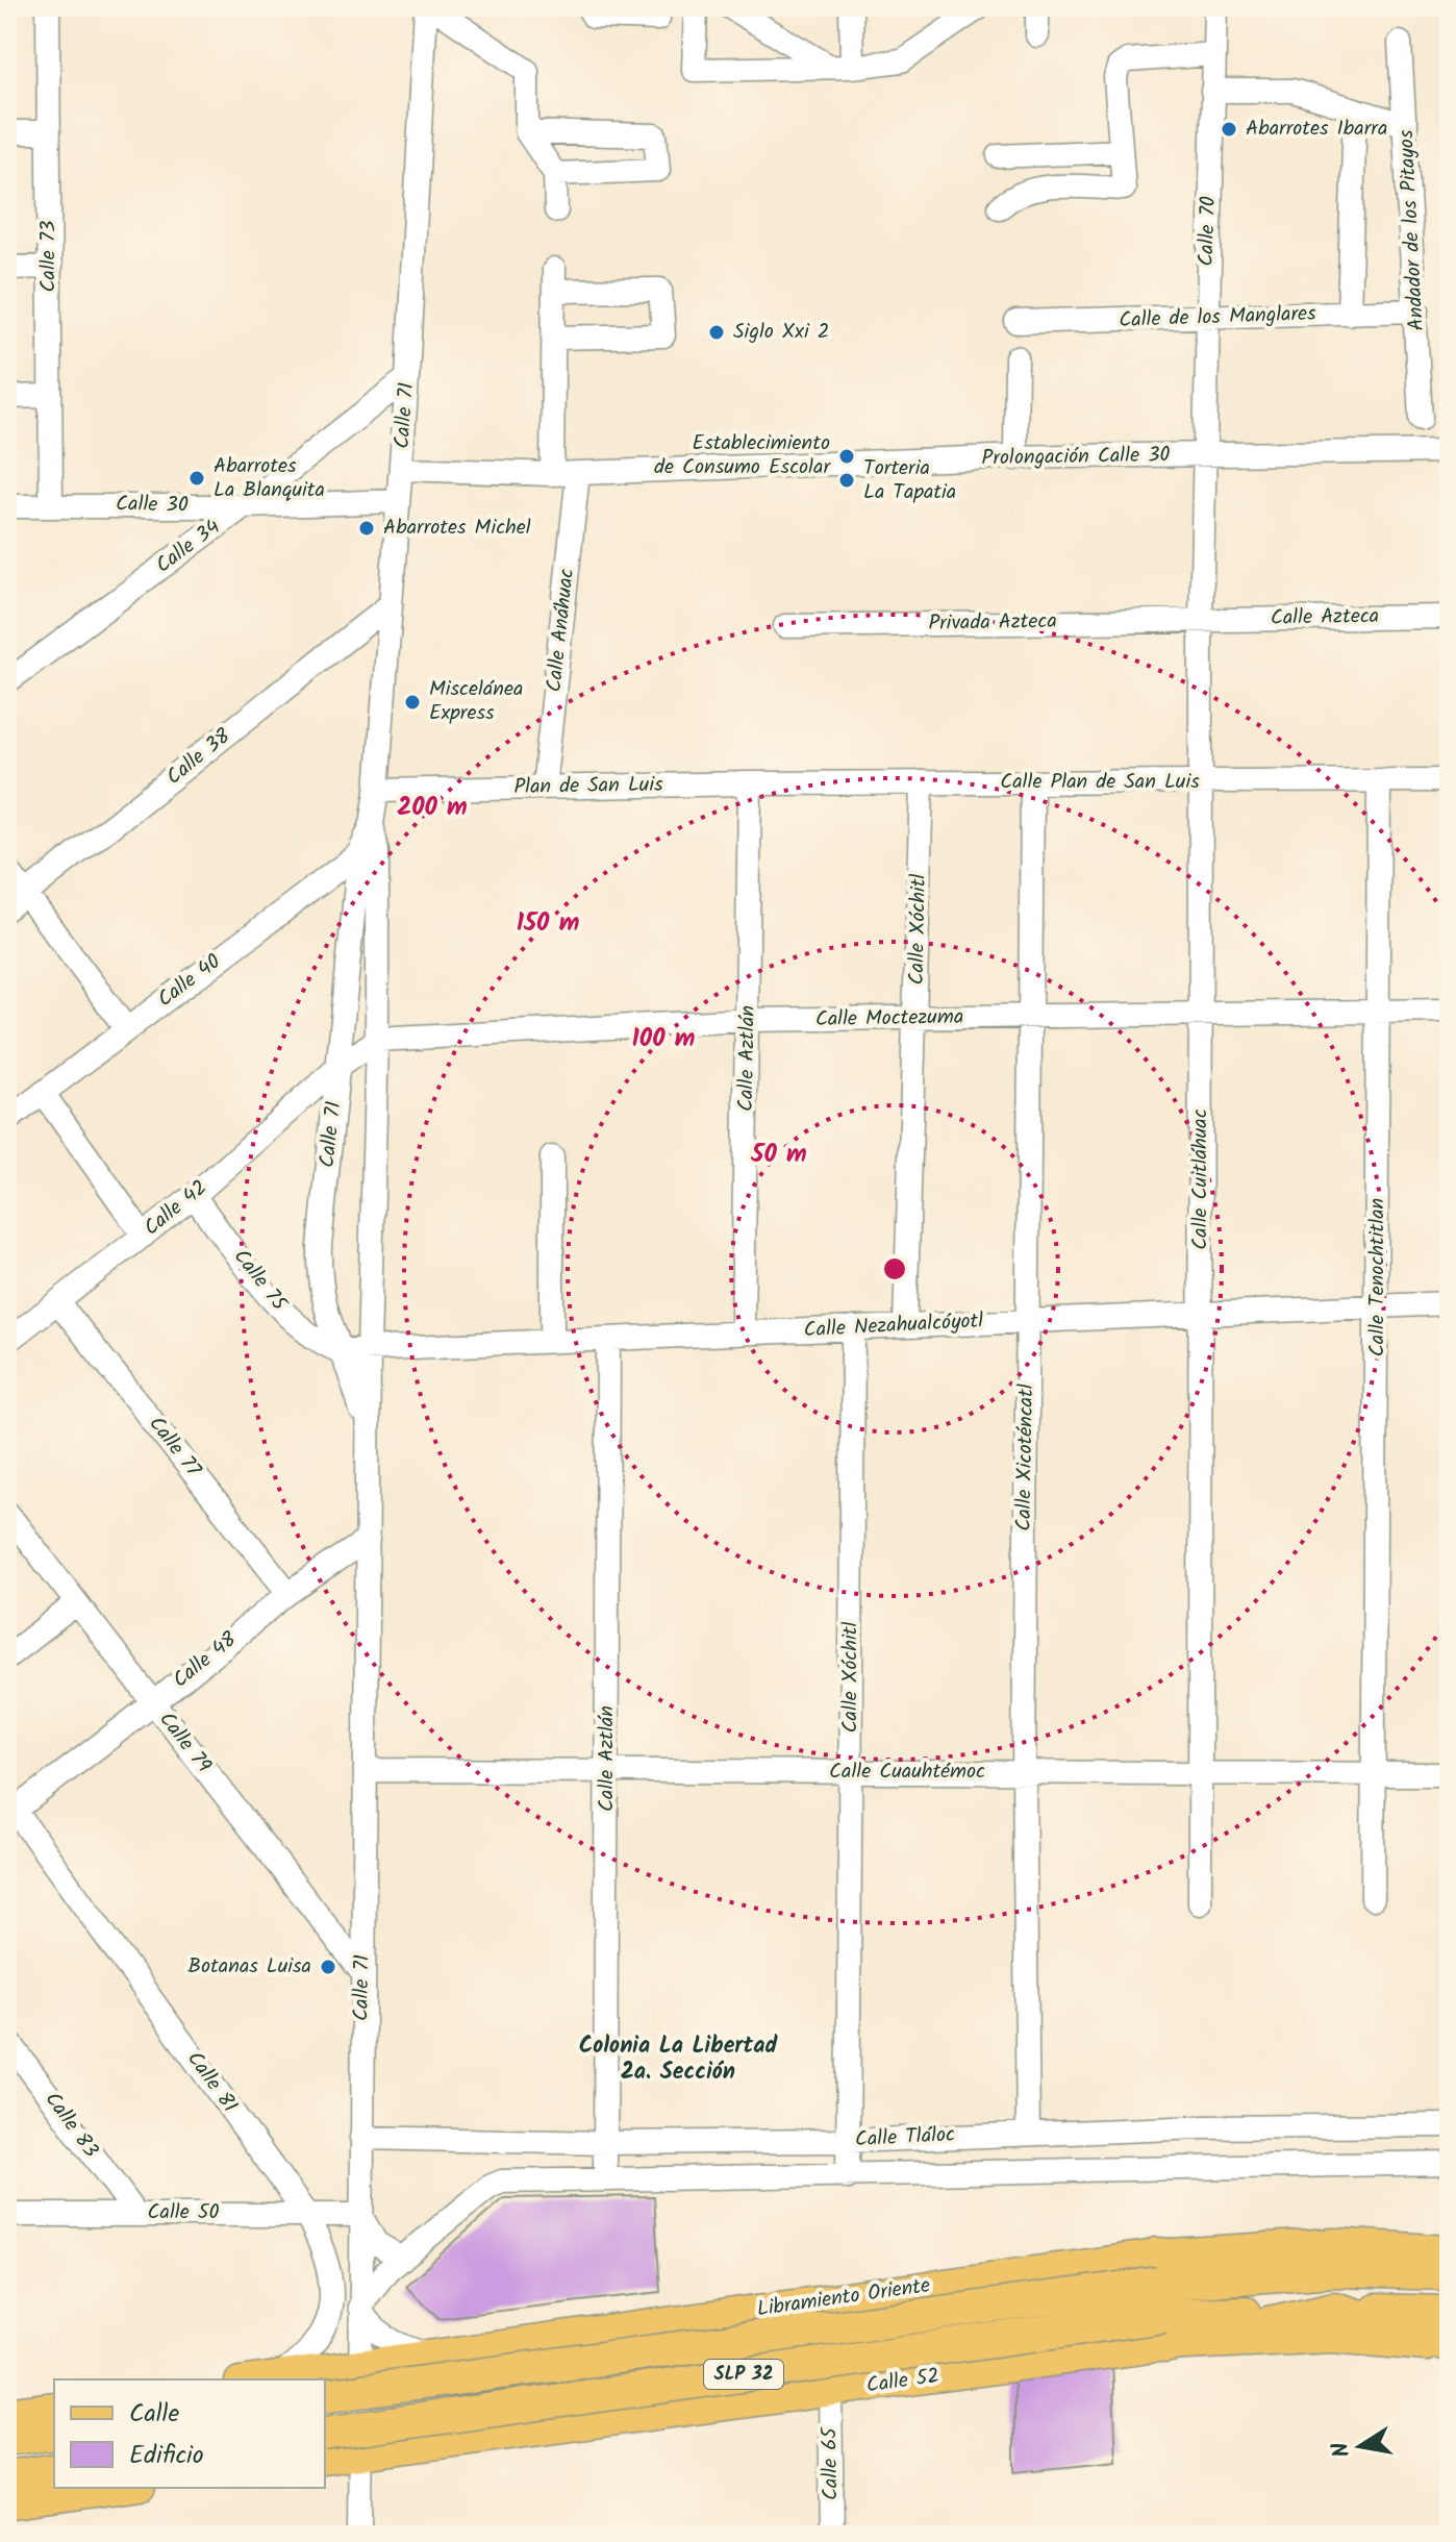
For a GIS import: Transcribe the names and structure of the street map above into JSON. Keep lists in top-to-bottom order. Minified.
{"streets":{"highway":["Libramiento Oriente","SLP 32"],"main road":["Calle 52"],"street":["Andador de los Pitayos","Calle 70","Calle 73","Calle de los Manglares","Calle 71","Prolongación Calle 30","Calle 30","Calle 34","Calle Azteca","Privada Azteca","Calle Anáhuac","Calle 38","Calle Plan de San Luis","Plan de San Luis","Calle Xóchitl","Calle 40","Calle Moctezuma","Calle Aztlán","Calle Cuitláhuac","Calle 42","Calle Tenochtitlan","Calle 75","Calle Nezahualcóyotl","Calle 77","Calle Xicoténcatl","Calle 48","Calle 79","Calle Cuauhtémoc","Calle 81","Calle 83","Calle Tláloc","Calle 50","Calle 65"]},"crossings":[["Andador de los Pitayos","Calle de los Manglares"],["Calle 70","Calle de los Manglares"],["Calle 70","Prolongación Calle 30"],["Calle 70","Calle Cuitláhuac"],["Calle 73","Calle 30"],["Calle 71","Prolongación Calle 30"],["Calle 71","Calle 30"],["Calle 71","Calle 34"],["Calle 71","Calle 38"],["Calle 71","Plan de San Luis"],["Calle 71","Calle 40"],["Calle 71","Calle Moctezuma"],["Calle 71","Calle 42"],["Calle 71","Calle 75"],["Calle 71","Calle Nezahualcóyotl"],["Calle 71","Calle 48"],["Calle 71","Calle 79"],["Calle 71","Calle Cuauhtémoc"],["Calle 71","Calle Tláloc"],["Calle 71","Calle 50"],["Calle 71","Libramiento Oriente"],["Calle 71","Calle 52"],["Prolongación Calle 30","Calle Anáhuac"],["Prolongación Calle 30","Calle Cuitláhuac"],["Calle 30","Calle 34"],["Calle Azteca","Privada Azteca"],["Calle Azteca","Calle Cuitláhuac"],["Privada Azteca","Calle Cuitláhuac"],["Calle Anáhuac","Plan de San Luis"],["Calle Plan de San Luis","Plan de San Luis"],["Calle Plan de San Luis","Calle Xóchitl"],["Calle Plan de San Luis","Calle Aztlán"],["Calle Plan de San Luis","Calle Cuitláhuac"],["Calle Plan de San Luis","Calle Tenochtitlan"],["Calle Plan de San Luis","Calle Xicoténcatl"],["Plan de San Luis","Calle Aztlán"],["Calle Xóchitl","Calle Moctezuma"],["Calle Xóchitl","Calle Nezahualcóyotl"],["Calle Xóchitl","Calle Cuauhtémoc"],["Calle Xóchitl","Calle Tláloc"],["Calle Moctezuma","Calle Aztlán"],["Calle Moctezuma","Calle Cuitláhuac"],["Calle Moctezuma","Calle Tenochtitlan"],["Calle Moctezuma","Calle Xicoténcatl"],["Calle Aztlán","Calle Nezahualcóyotl"],["Calle Aztlán","Calle Cuauhtémoc"],["Calle Aztlán","Calle Tláloc"],["Calle Cuitláhuac","Calle Nezahualcóyotl"],["Calle Cuitláhuac","Calle Cuauhtémoc"],["Calle 42","Calle 75"],["Calle 42","Calle 77"],["Calle Tenochtitlan","Calle Nezahualcóyotl"],["Calle Tenochtitlan","Calle Cuauhtémoc"],["Calle 75","Calle Nezahualcóyotl"],["Calle Nezahualcóyotl","Calle Xicoténcatl"],["Calle 77","Calle 48"],["Calle Xicoténcatl","Calle Cuauhtémoc"],["Calle Xicoténcatl","Calle Tláloc"],["Calle 48","Calle 79"],["Calle 48","Calle 81"],["Calle 81","Calle 50"],["Calle 81","Libramiento Oriente"],["Calle 83","Calle 50"],["Libramiento Oriente","Calle 52"],["Calle 52","Calle 65"]],"districts":["Colonia La Libertad 2a. Sección"],"places":["Abarrotes Ibarra","Siglo Xxi 2","Establecimiento de Consumo Escolar","Abarrotes La Blanquita","Torteria La Tapatia","Abarrotes Michel","Miscelánea Express","Botanas Luisa"],"legend":["Calle","Edificio"],"north":"left","rings":["200 m","150 m","100 m","50 m"]}
